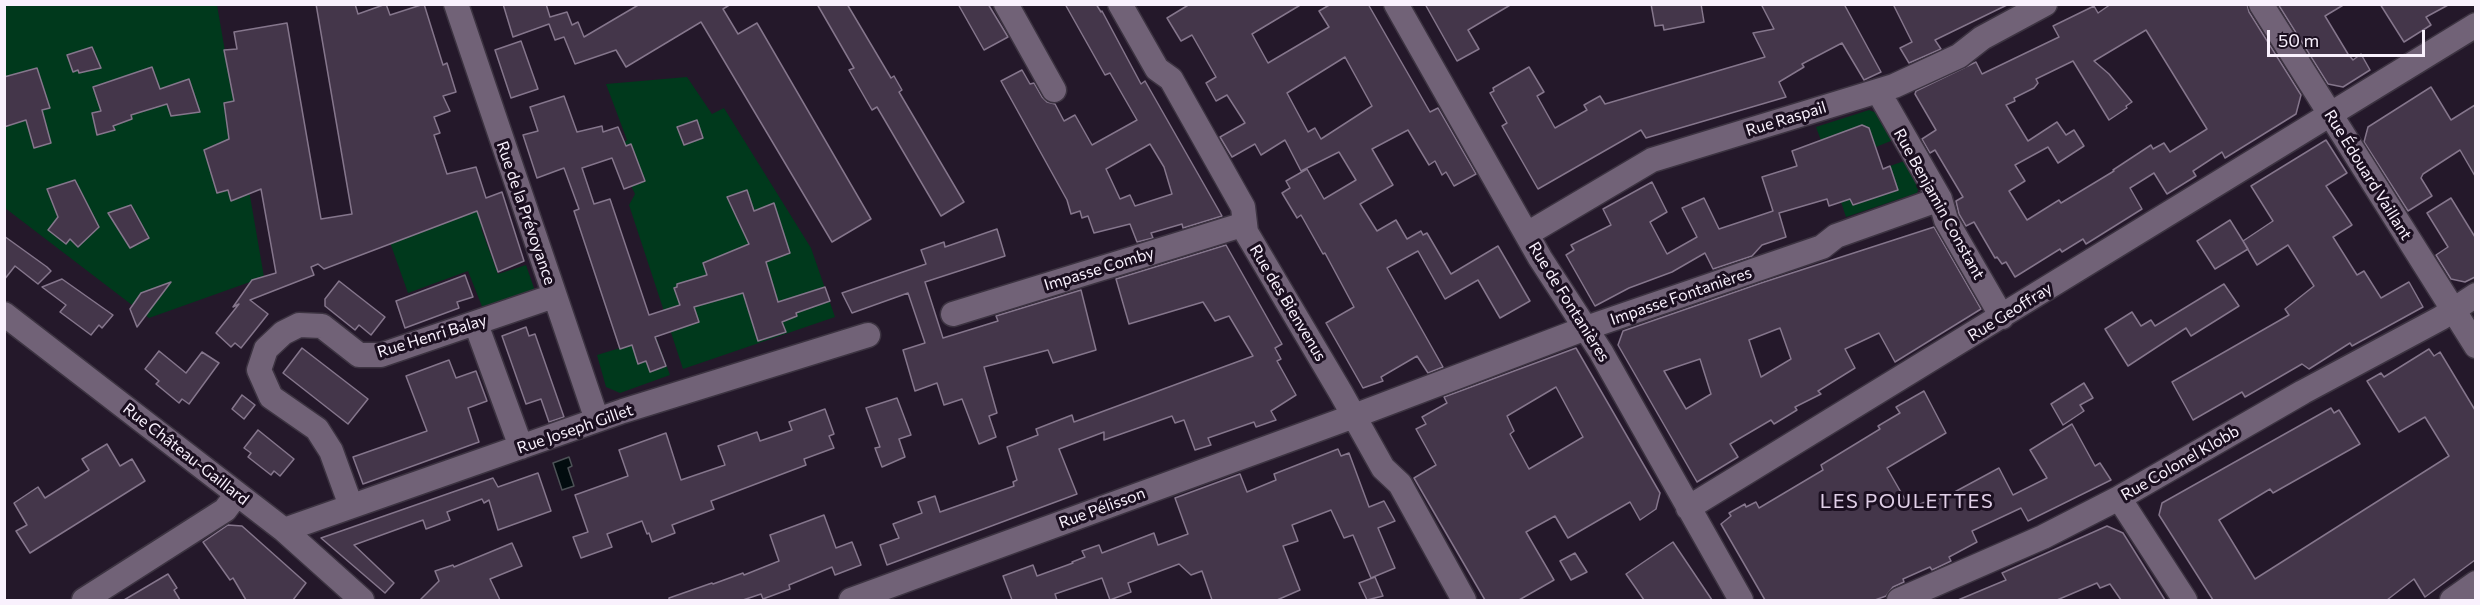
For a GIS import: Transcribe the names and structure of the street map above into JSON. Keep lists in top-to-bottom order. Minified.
{"streets":{"street":["Rue Raspail","Rue Édouard Vaillant","Rue Benjamin Constant","Rue de la Prévoyance","Impasse Comby","Impasse Fontanières","Rue de Fontanières","Rue des Bienvenus","Rue Geoffray","Rue Henri Balay","Rue Joseph Gillet","Rue Château-Gaillard","Rue Colonel Klobb","Rue Pélisson"]},"crossings":[["Rue Raspail","Rue Benjamin Constant"],["Rue Raspail","Rue de Fontanières"],["Rue Édouard Vaillant","Rue Geoffray"],["Rue Édouard Vaillant","Rue Colonel Klobb"],["Rue Benjamin Constant","Impasse Fontanières"],["Rue Benjamin Constant","Rue Geoffray"],["Rue de la Prévoyance","Rue Henri Balay"],["Rue de la Prévoyance","Rue Joseph Gillet"],["Impasse Comby","Rue des Bienvenus"],["Impasse Fontanières","Rue de Fontanières"],["Impasse Fontanières","Rue des Bienvenus"],["Impasse Fontanières","Rue Pélisson"],["Rue de Fontanières","Rue Geoffray"],["Rue des Bienvenus","Rue Pélisson"],["Rue Henri Balay","Rue Joseph Gillet"],["Rue Joseph Gillet","Rue Château-Gaillard"]],"districts":["LES POULETTES"],"scale_bar":"50 m"}
